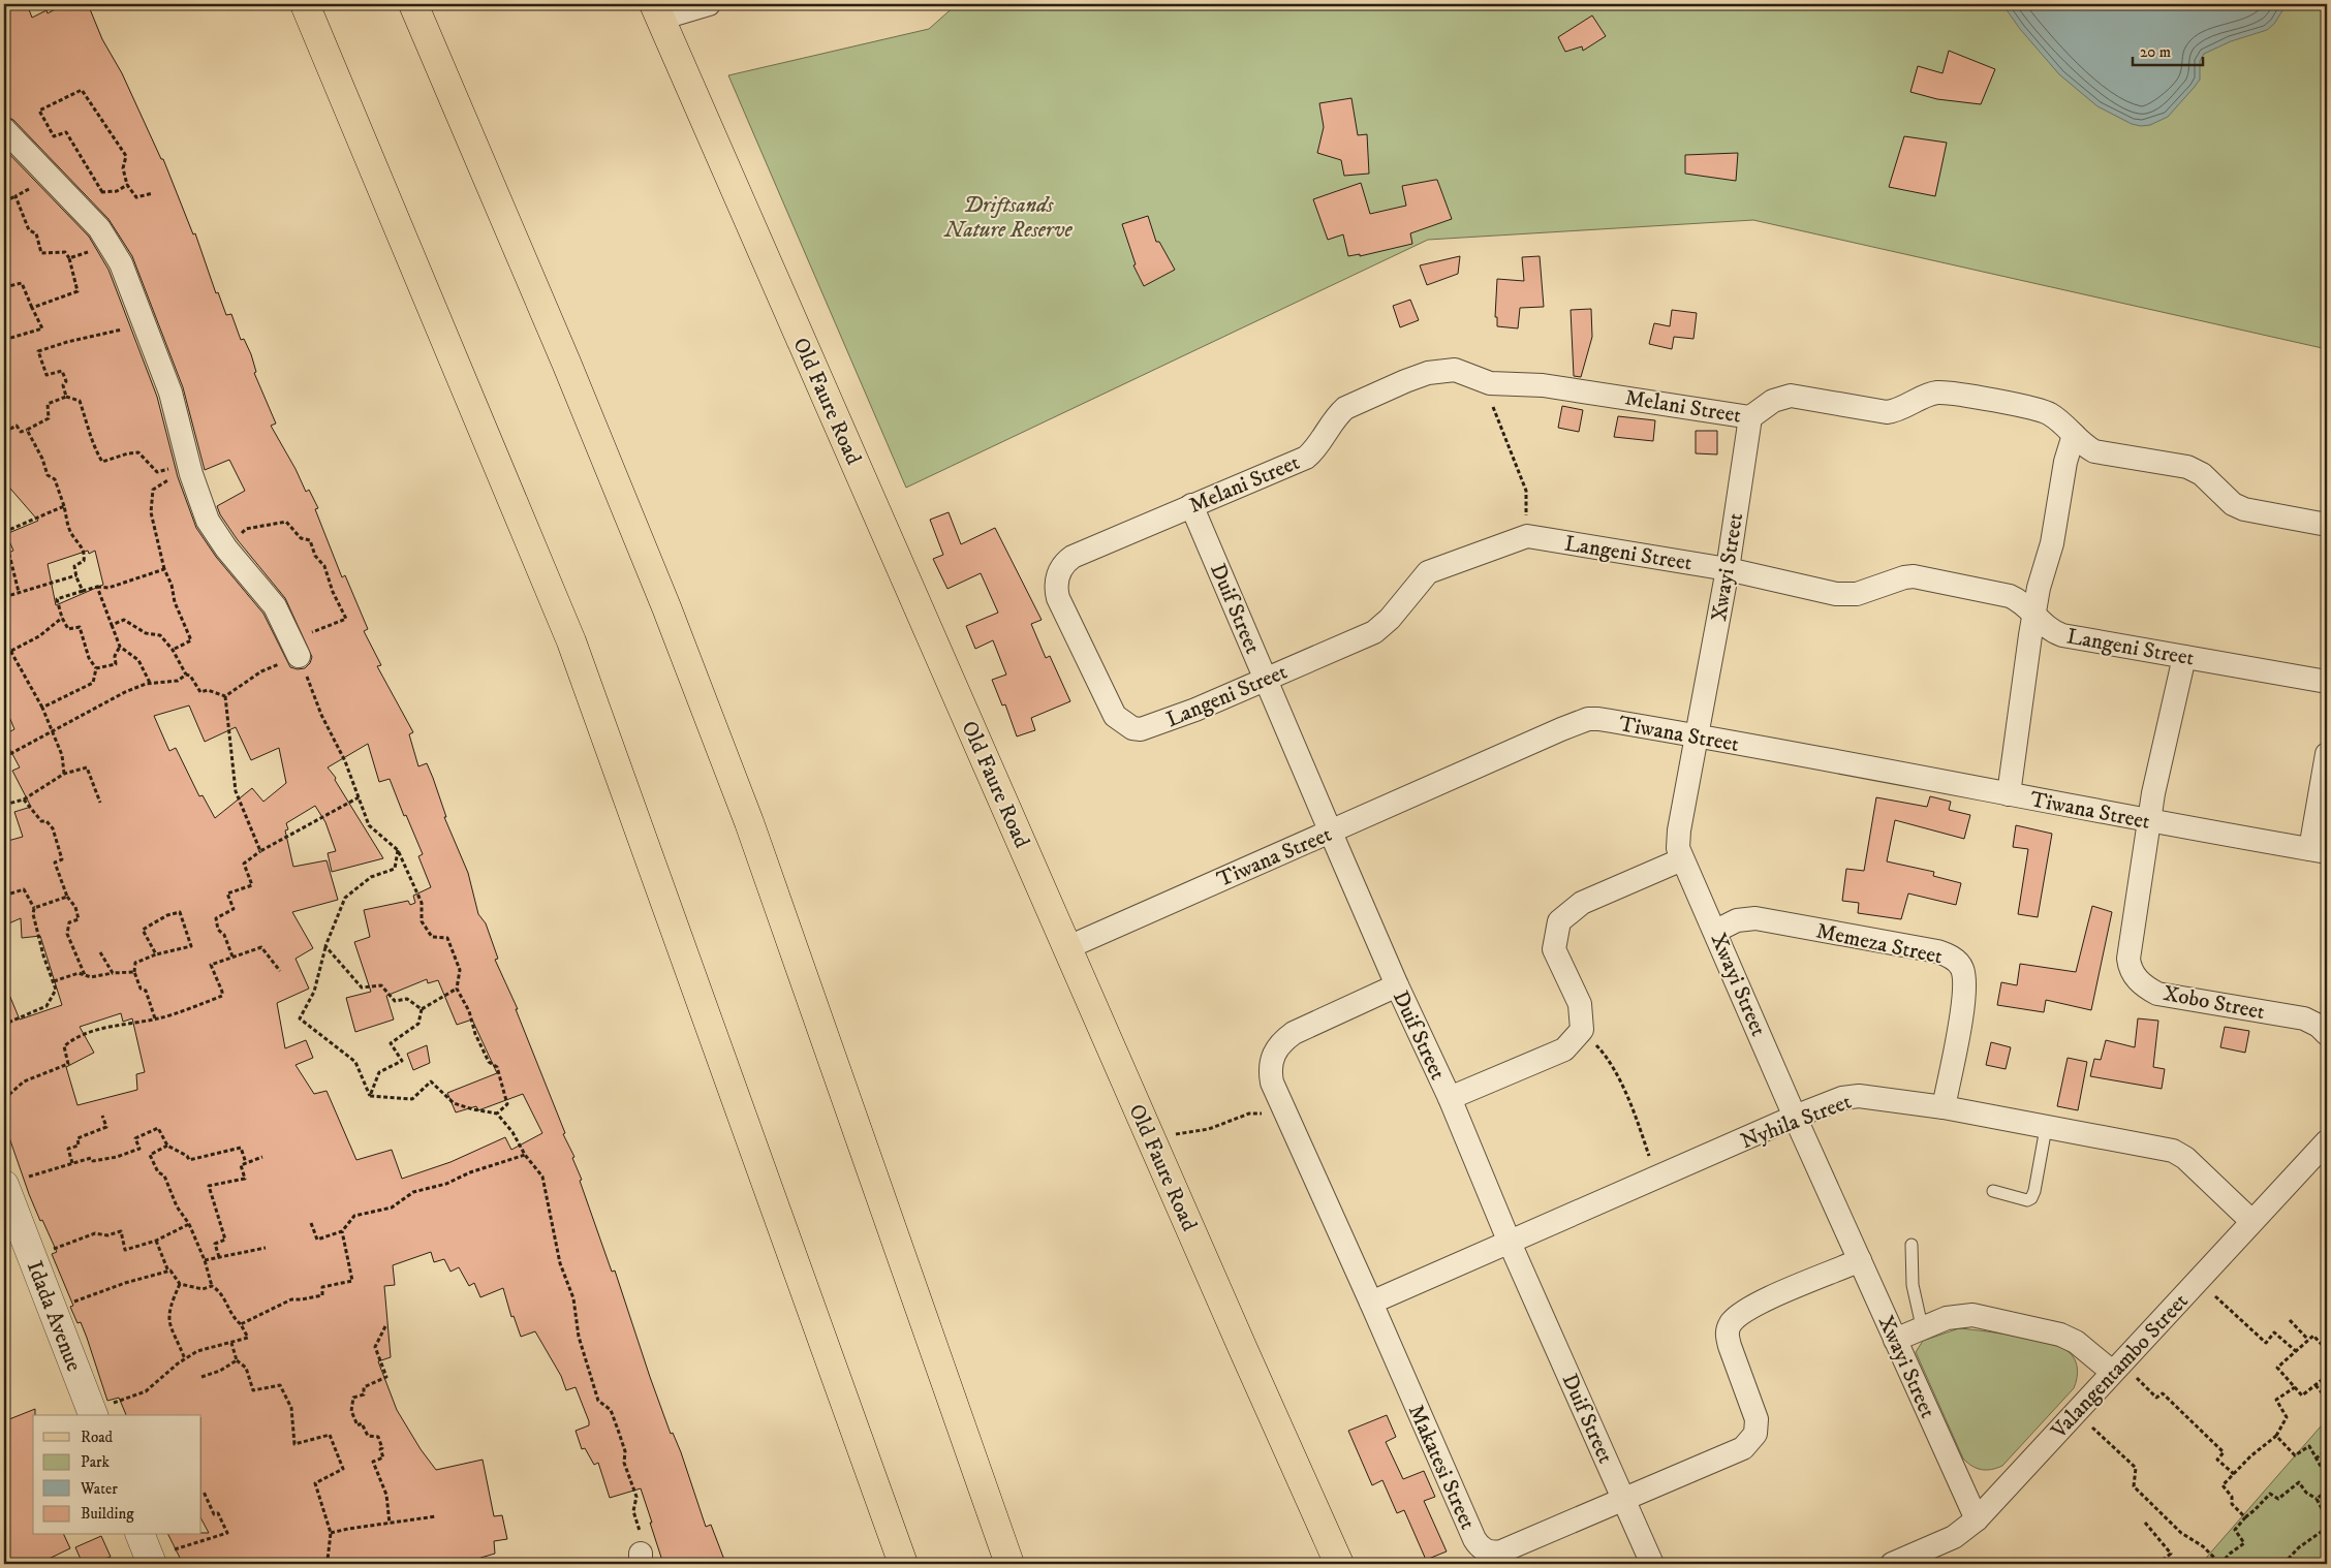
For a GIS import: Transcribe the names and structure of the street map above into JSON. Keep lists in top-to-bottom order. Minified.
{"streets":{"main road":["Old Faure Road"],"street":["Melani Street","Langeni Street","Xwayi Street","Duif Street","Tiwana Street","Memeza Street","Xobo Street","Nyhila Street","Idada Avenue","Valangentambo Street","Makatesi Street"]},"crossings":[["Old Faure Road","Tiwana Street"],["Melani Street","Langeni Street"],["Melani Street","Xwayi Street"],["Melani Street","Duif Street"],["Langeni Street","Xwayi Street"],["Langeni Street","Duif Street"],["Langeni Street","Xobo Street"],["Xwayi Street","Tiwana Street"],["Xwayi Street","Memeza Street"],["Xwayi Street","Nyhila Street"],["Xwayi Street","Valangentambo Street"],["Xwayi Street","Makatesi Street"],["Duif Street","Tiwana Street"],["Duif Street","Nyhila Street"],["Duif Street","Makatesi Street"],["Tiwana Street","Xobo Street"],["Memeza Street","Nyhila Street"],["Nyhila Street","Valangentambo Street"],["Nyhila Street","Makatesi Street"]],"parks":["Driftsands Nature Reserve"],"legend":["Road","Park","Water","Building"],"scale_bar":"20 m"}
